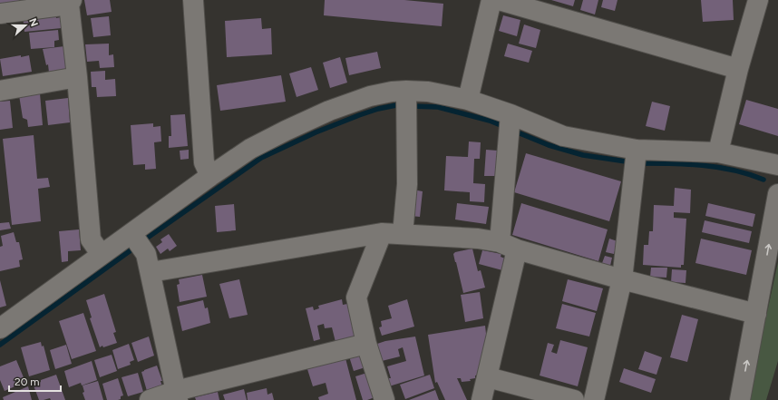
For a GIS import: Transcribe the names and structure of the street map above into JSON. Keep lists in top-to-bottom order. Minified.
{"scale_bar":"20 m","north":"right"}
